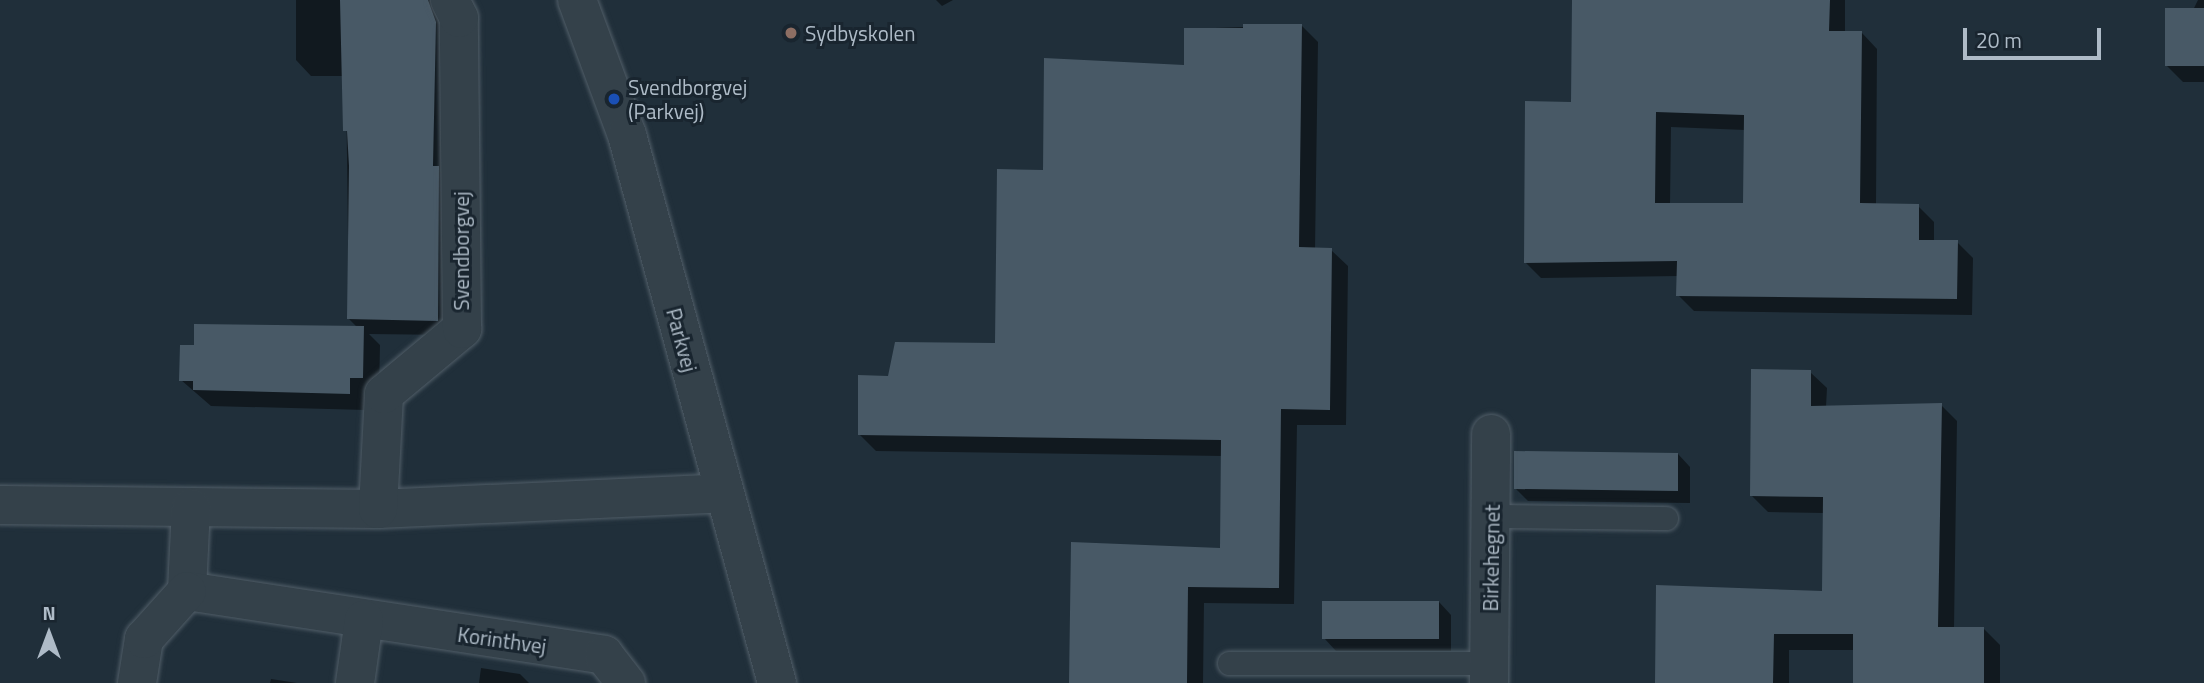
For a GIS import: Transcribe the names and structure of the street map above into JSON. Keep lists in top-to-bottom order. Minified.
{"streets":{"street":["Svendborgvej","Parkvej","Birkehegnet","Korinthvej"]},"places":["Sydbyskolen","Svendborgvej (Parkvej)"],"scale_bar":"20 m","north":"top"}
